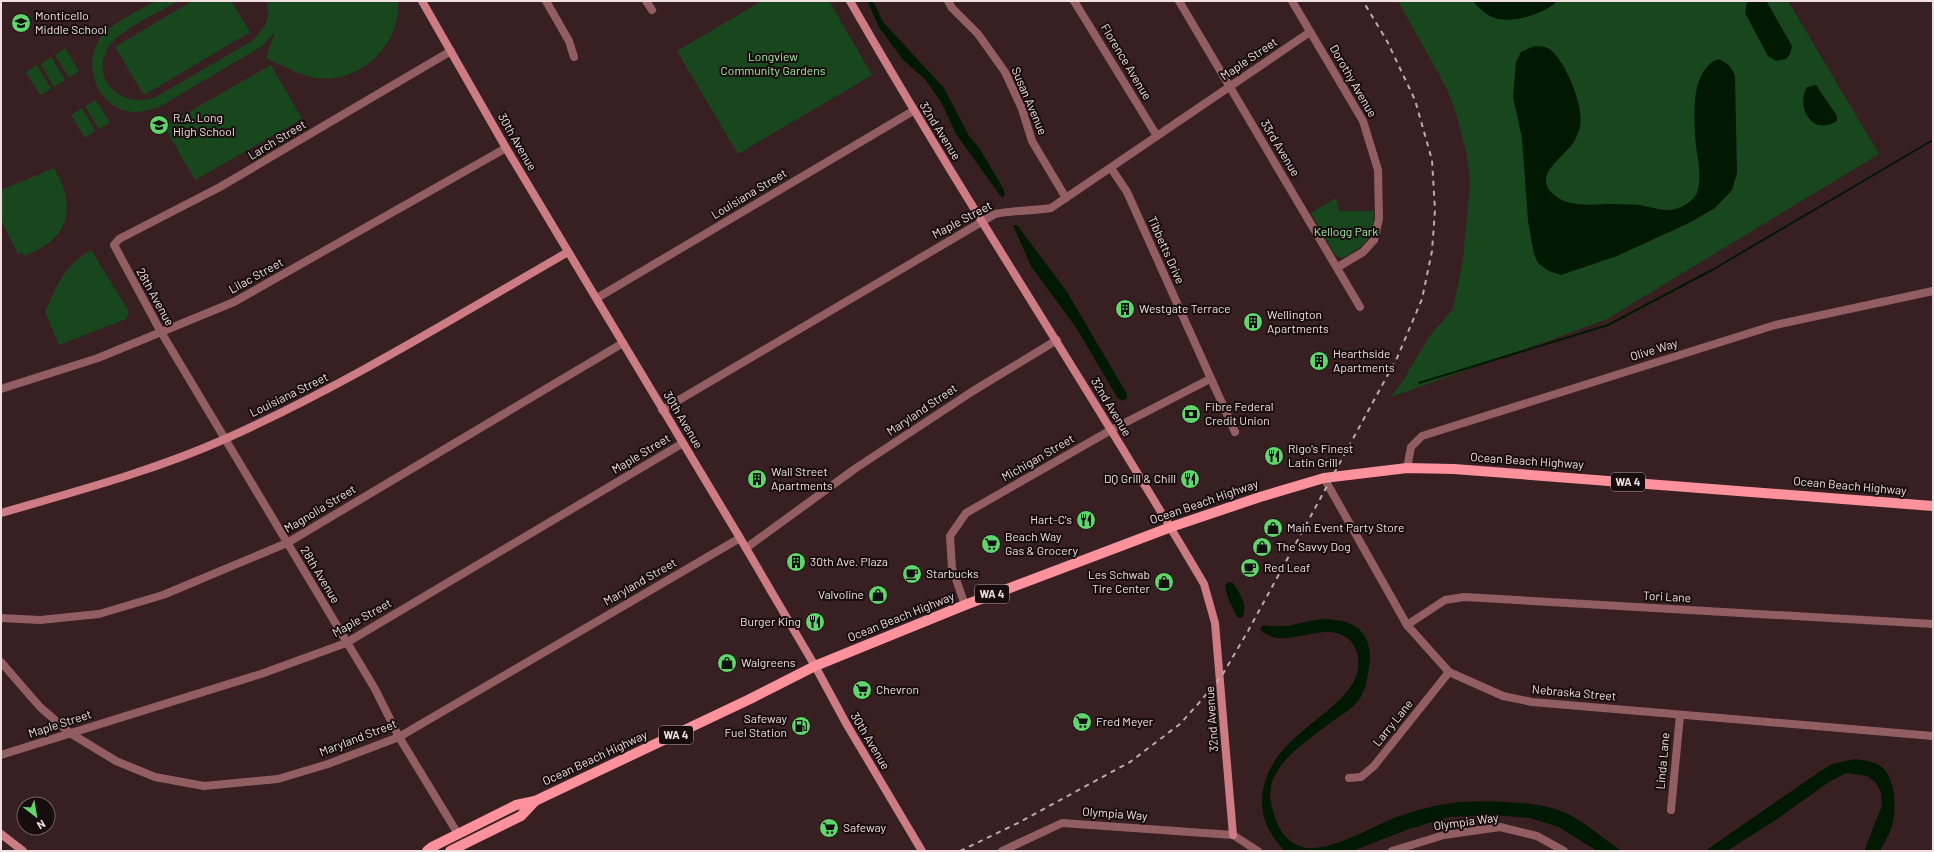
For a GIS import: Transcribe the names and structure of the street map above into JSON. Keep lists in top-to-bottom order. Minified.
{"streets":{"main road":["Ocean Beach Highway","WA 4"],"street":["Maple Street","Florence Avenue","Dorothy Avenue","Susan Avenue","32nd Avenue","Larch Street","30th Avenue","33rd Avenue","Louisiana Street","Tibbetts Drive","Lilac Street","28th Avenue","Olive Way","Maryland Street","Michigan Street","Magnolia Street","Tori Lane","Nebraska Street","Larry Lane","Linda Lane","Olympia Way"]},"crossings":[["Maple Street","Florence Avenue"],["Maple Street","Dorothy Avenue"],["Maple Street","Susan Avenue"],["Maple Street","32nd Avenue"],["Maple Street","30th Avenue"],["Maple Street","33rd Avenue"],["Maple Street","Tibbetts Drive"],["Maple Street","28th Avenue"],["Maple Street","Maryland Street"],["Dorothy Avenue","33rd Avenue"],["32nd Avenue","Louisiana Street"],["32nd Avenue","Maryland Street"],["32nd Avenue","Michigan Street"],["32nd Avenue","Ocean Beach Highway"],["32nd Avenue","Olympia Way"],["Larch Street","30th Avenue"],["Larch Street","28th Avenue"],["30th Avenue","Louisiana Street"],["30th Avenue","Lilac Street"],["30th Avenue","Maryland Street"],["30th Avenue","Ocean Beach Highway"],["30th Avenue","Magnolia Street"],["Louisiana Street","28th Avenue"],["Tibbetts Drive","Michigan Street"],["Lilac Street","28th Avenue"],["28th Avenue","Maryland Street"],["28th Avenue","Ocean Beach Highway"],["28th Avenue","Magnolia Street"],["Olive Way","Ocean Beach Highway"],["Michigan Street","Ocean Beach Highway"],["Ocean Beach Highway","Nebraska Street"],["Tori Lane","Nebraska Street"],["Nebraska Street","Larry Lane"],["Nebraska Street","Linda Lane"]],"parks":["Longview Community Gardens","Kellogg Park"],"places":{"school or university":["Monticello Middle School","R.A. Long High School"],"building":["Westgate Terrace","Wellington Apartments","Hearthside Apartments","Wall Street Apartments","30th Ave. Plaza"],"bank":["Fibre Federal Credit Union"],"restaurant":["Rigo's Finest Latin Grill","DQ Grill & Chill","Hart-C's","Burger King"],"shop":["Main Event Party Store","The Savvy Dog","Les Schwab Tire Center","Valvoline","Walgreens"],"supermarket":["Beach Way Gas & Grocery","Chevron","Fred Meyer","Safeway"],"cafe":["Red Leaf","Starbucks"],"fuel station":["Safeway Fuel Station"]},"north":"bottom right"}
